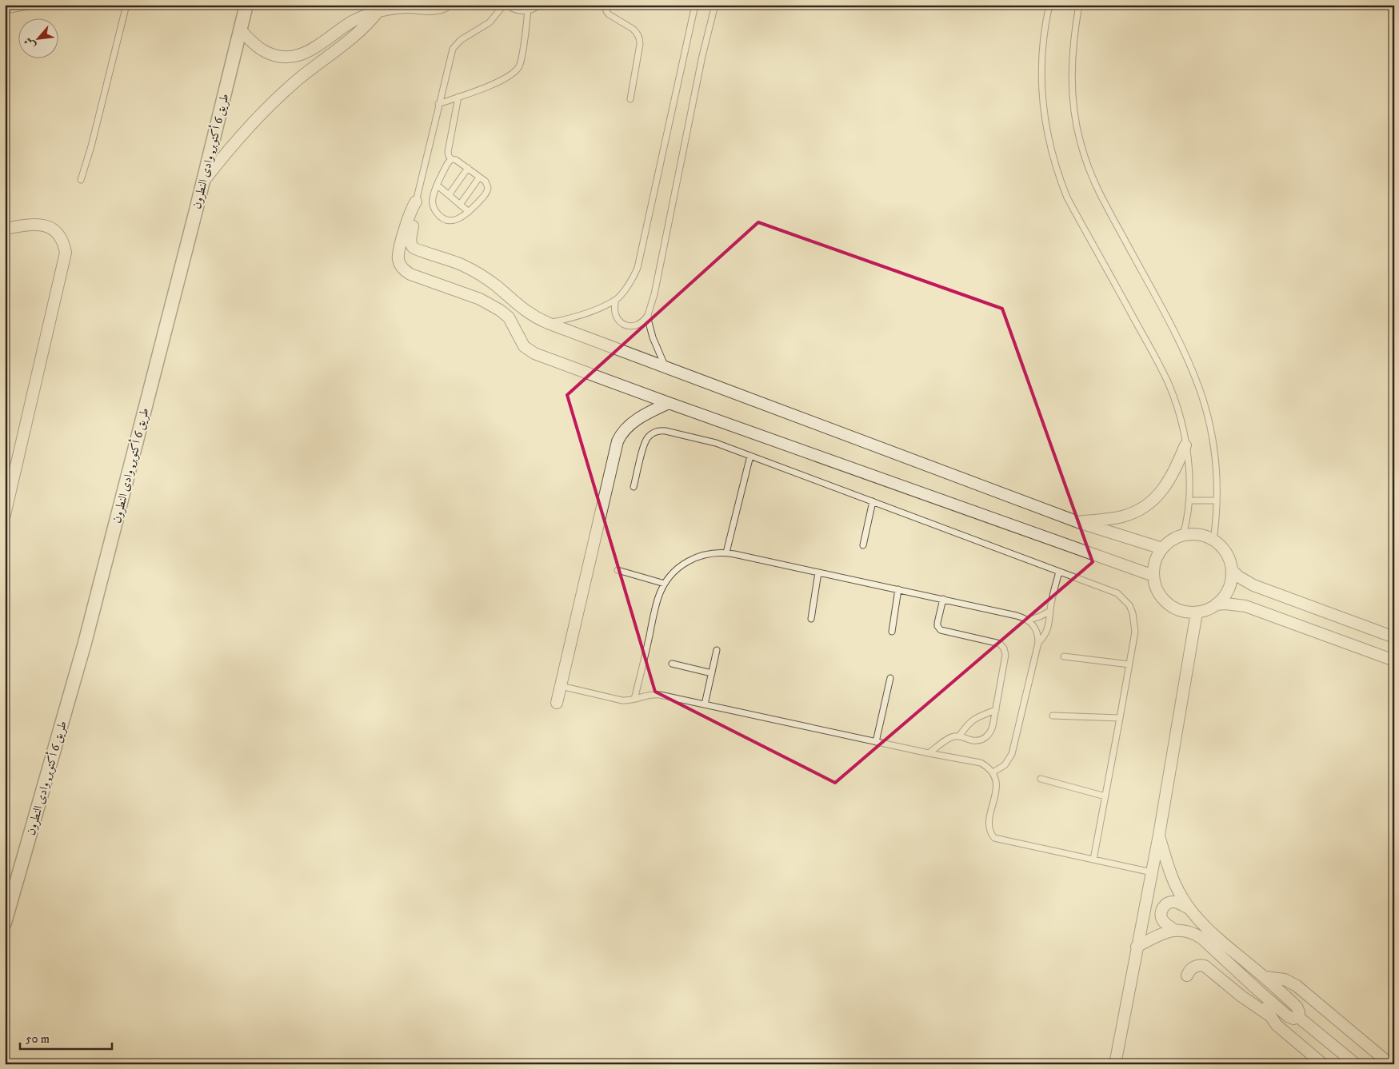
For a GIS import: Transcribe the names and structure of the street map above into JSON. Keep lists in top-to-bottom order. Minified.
{"streets":{"street":["طريق 6 أكتوبر, وادى النطرون"]},"scale_bar":"50 m","north":"bottom left"}
